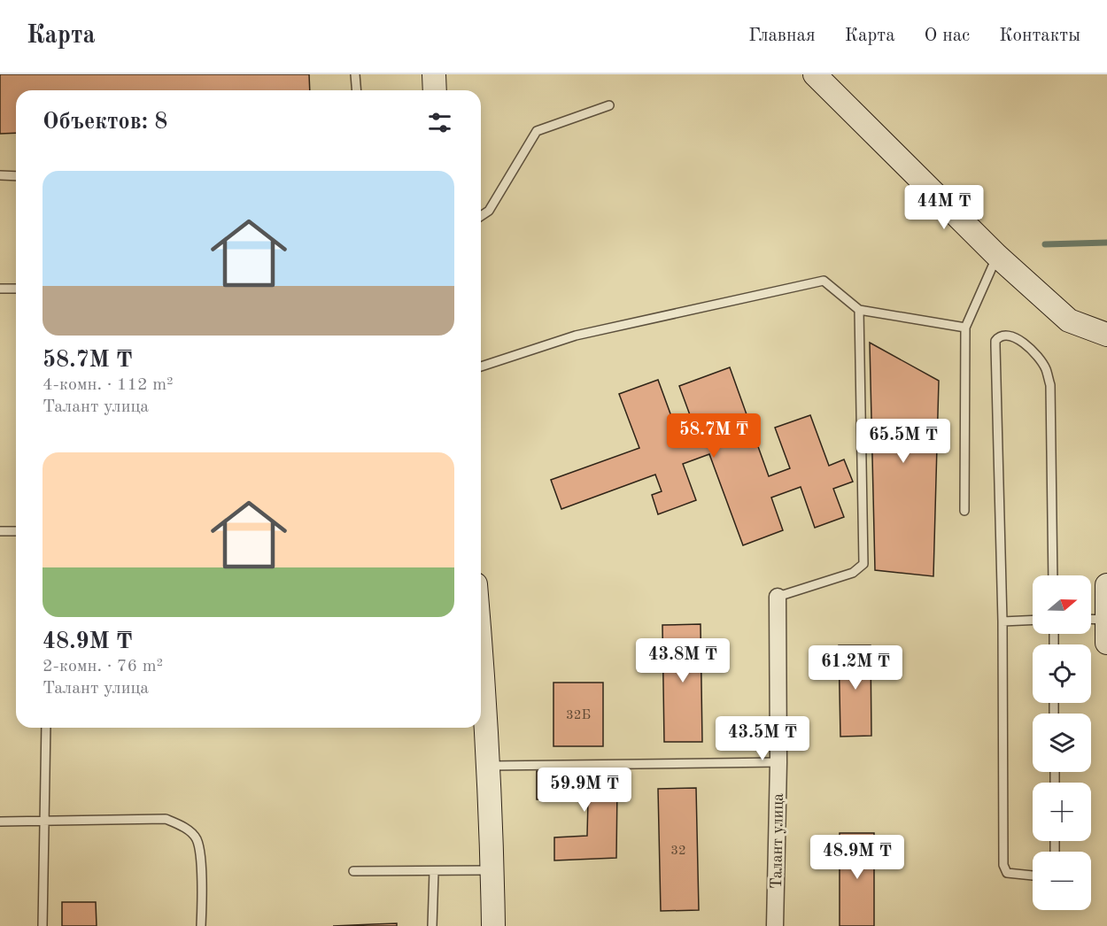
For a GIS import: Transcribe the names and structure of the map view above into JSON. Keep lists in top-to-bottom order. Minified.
{"streets":{"street":["Талант улица"]},"house_numbers":["32Б","32"],"north":"right","page":{"header":"Карта","nav":["Главная","Карта","О нас","Контакты"],"heading":"Объектов: 8","list":[{"name":"58.7M ₸","note":"4-комн. · 112 m² · Талант улица"},{"name":"48.9M ₸","note":"2-комн. · 76 m² · Талант улица"}],"price":["44M ₸","58.7M ₸","65.5M ₸","43.8M ₸","61.2M ₸","43.5M ₸","59.9M ₸","48.9M ₸"],"map_buttons":["+","−"]}}
